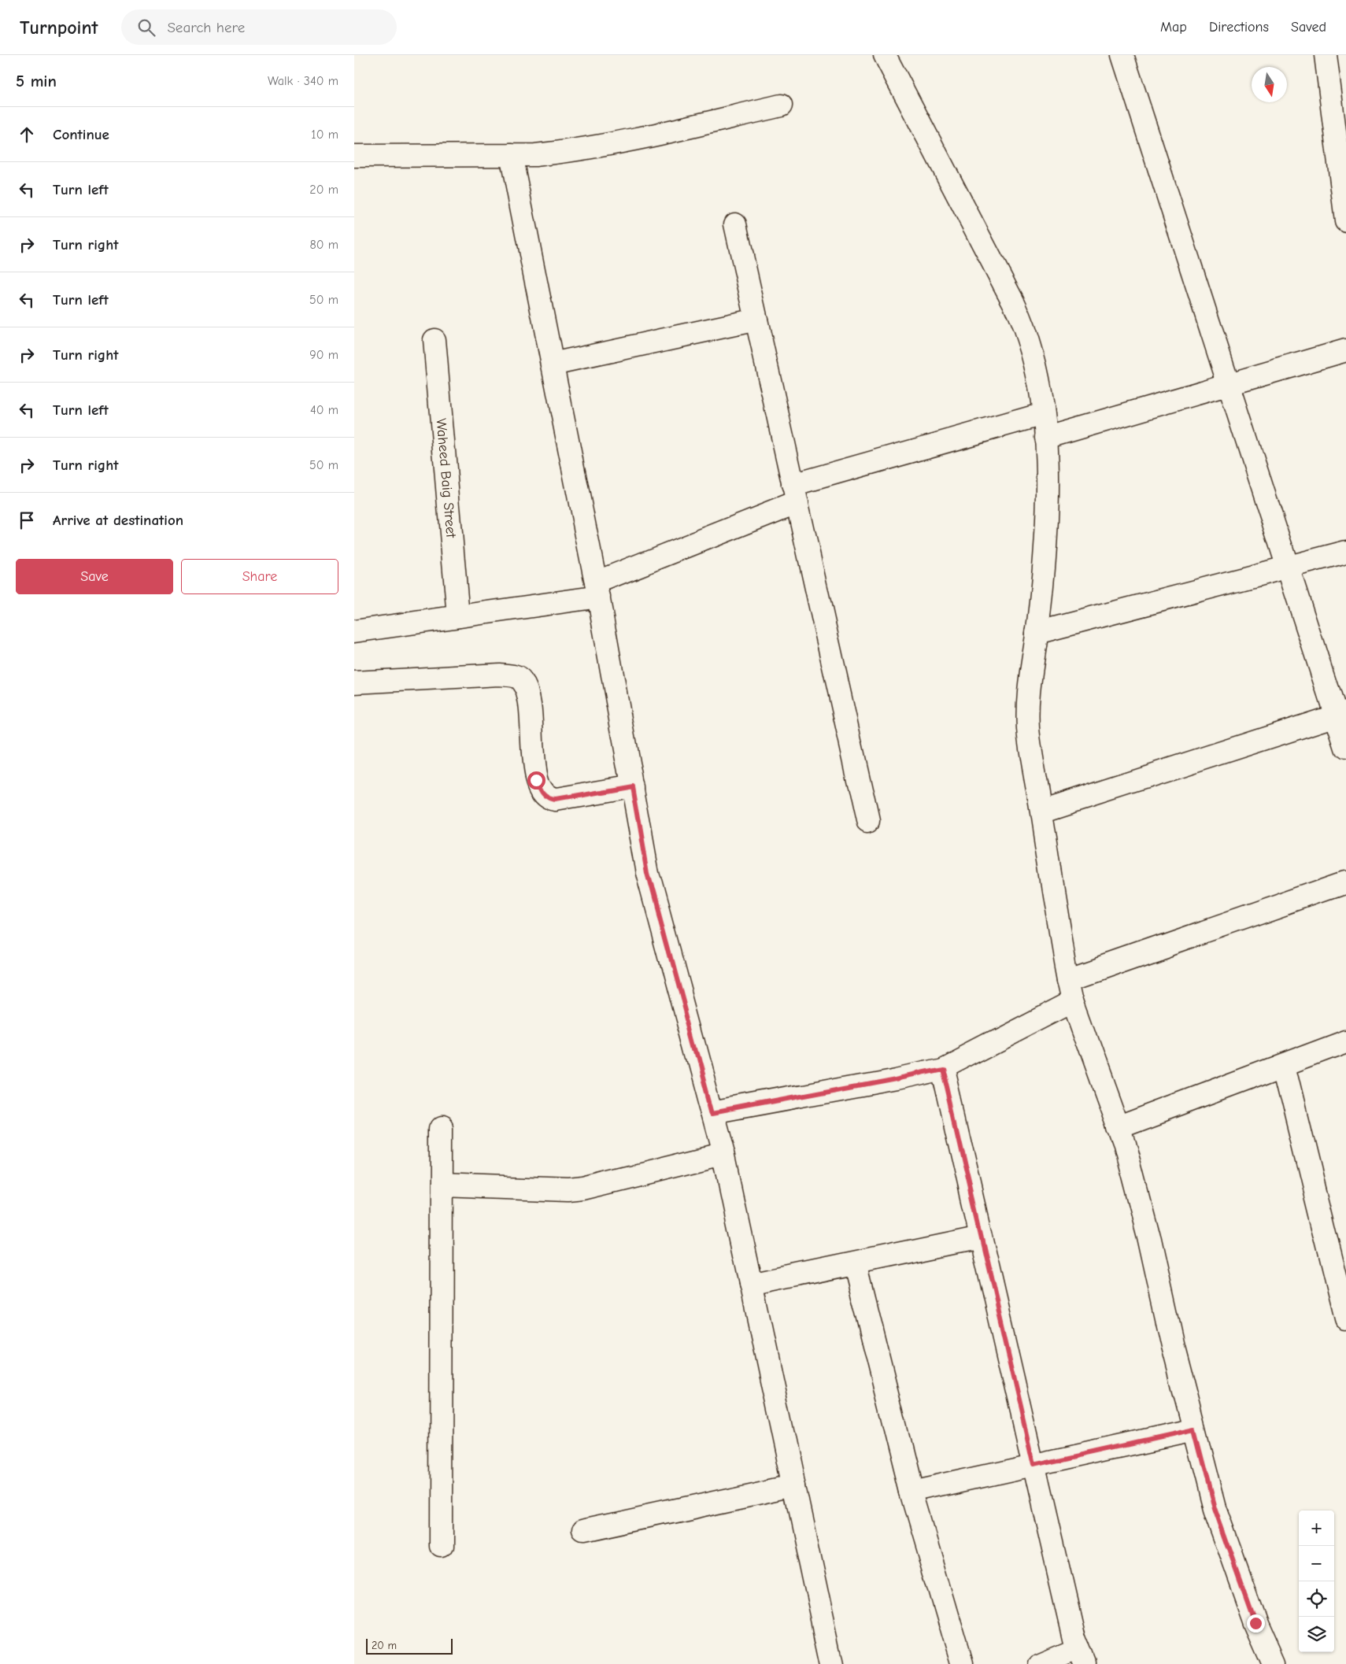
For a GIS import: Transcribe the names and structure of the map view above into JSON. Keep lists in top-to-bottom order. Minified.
{"streets":{"street":["Waheed Baig Street"]},"scale_bar":"20 m","north":"bottom","page":{"header":"Turnpoint","search":"Search here","nav":["Map","Directions","Saved"],"heading":["5 min","Walk · 340 m"],"list":[["Continue","10 m"],["Turn left","20 m"],["Turn right","80 m"],["Turn left","50 m"],["Turn right","90 m"],["Turn left","40 m"],["Turn right","50 m"],"Arrive at destination"],"buttons":["Save","Share"],"map_buttons":["+","−"],"scale":"20 m"}}
